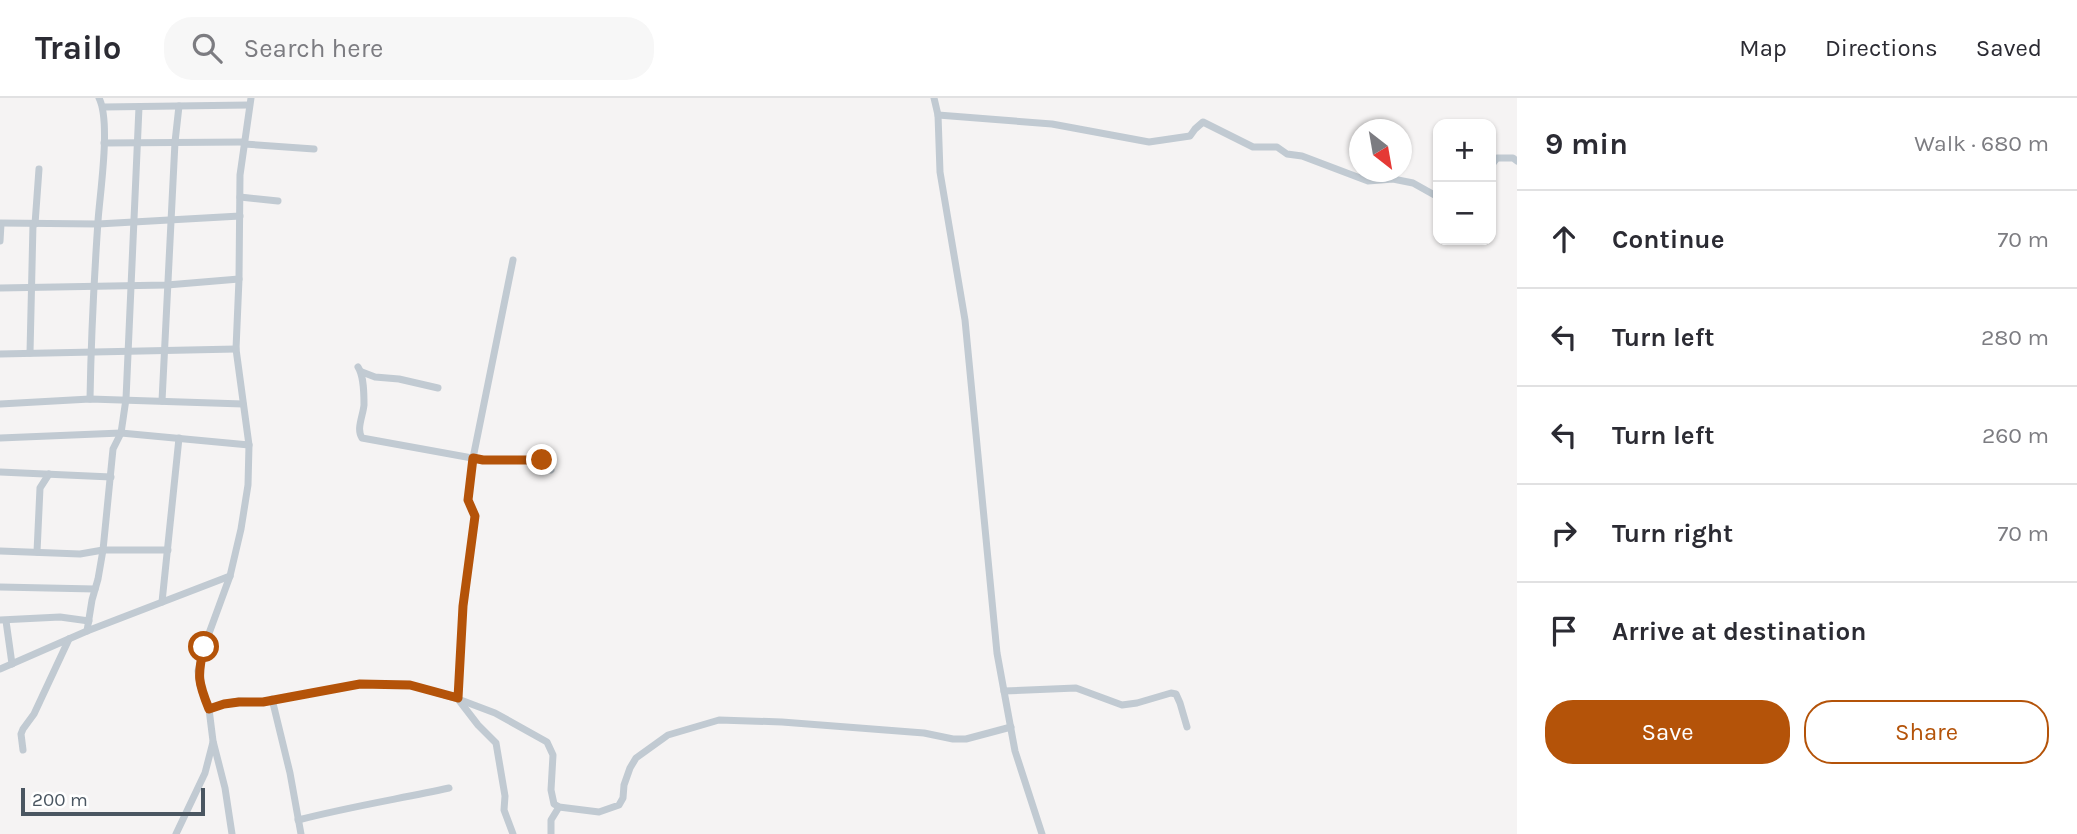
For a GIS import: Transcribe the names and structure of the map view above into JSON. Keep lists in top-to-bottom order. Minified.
{"scale_bar":"200 m","north":"bottom right","page":{"header":"Trailo","search":"Search here","nav":["Map","Directions","Saved"],"heading":["9 min","Walk · 680 m"],"map_buttons":["+","−"],"list":[["Continue","70 m"],["Turn left","280 m"],["Turn left","260 m"],["Turn right","70 m"],"Arrive at destination"],"buttons":["Save","Share"],"scale":"200 m"}}
